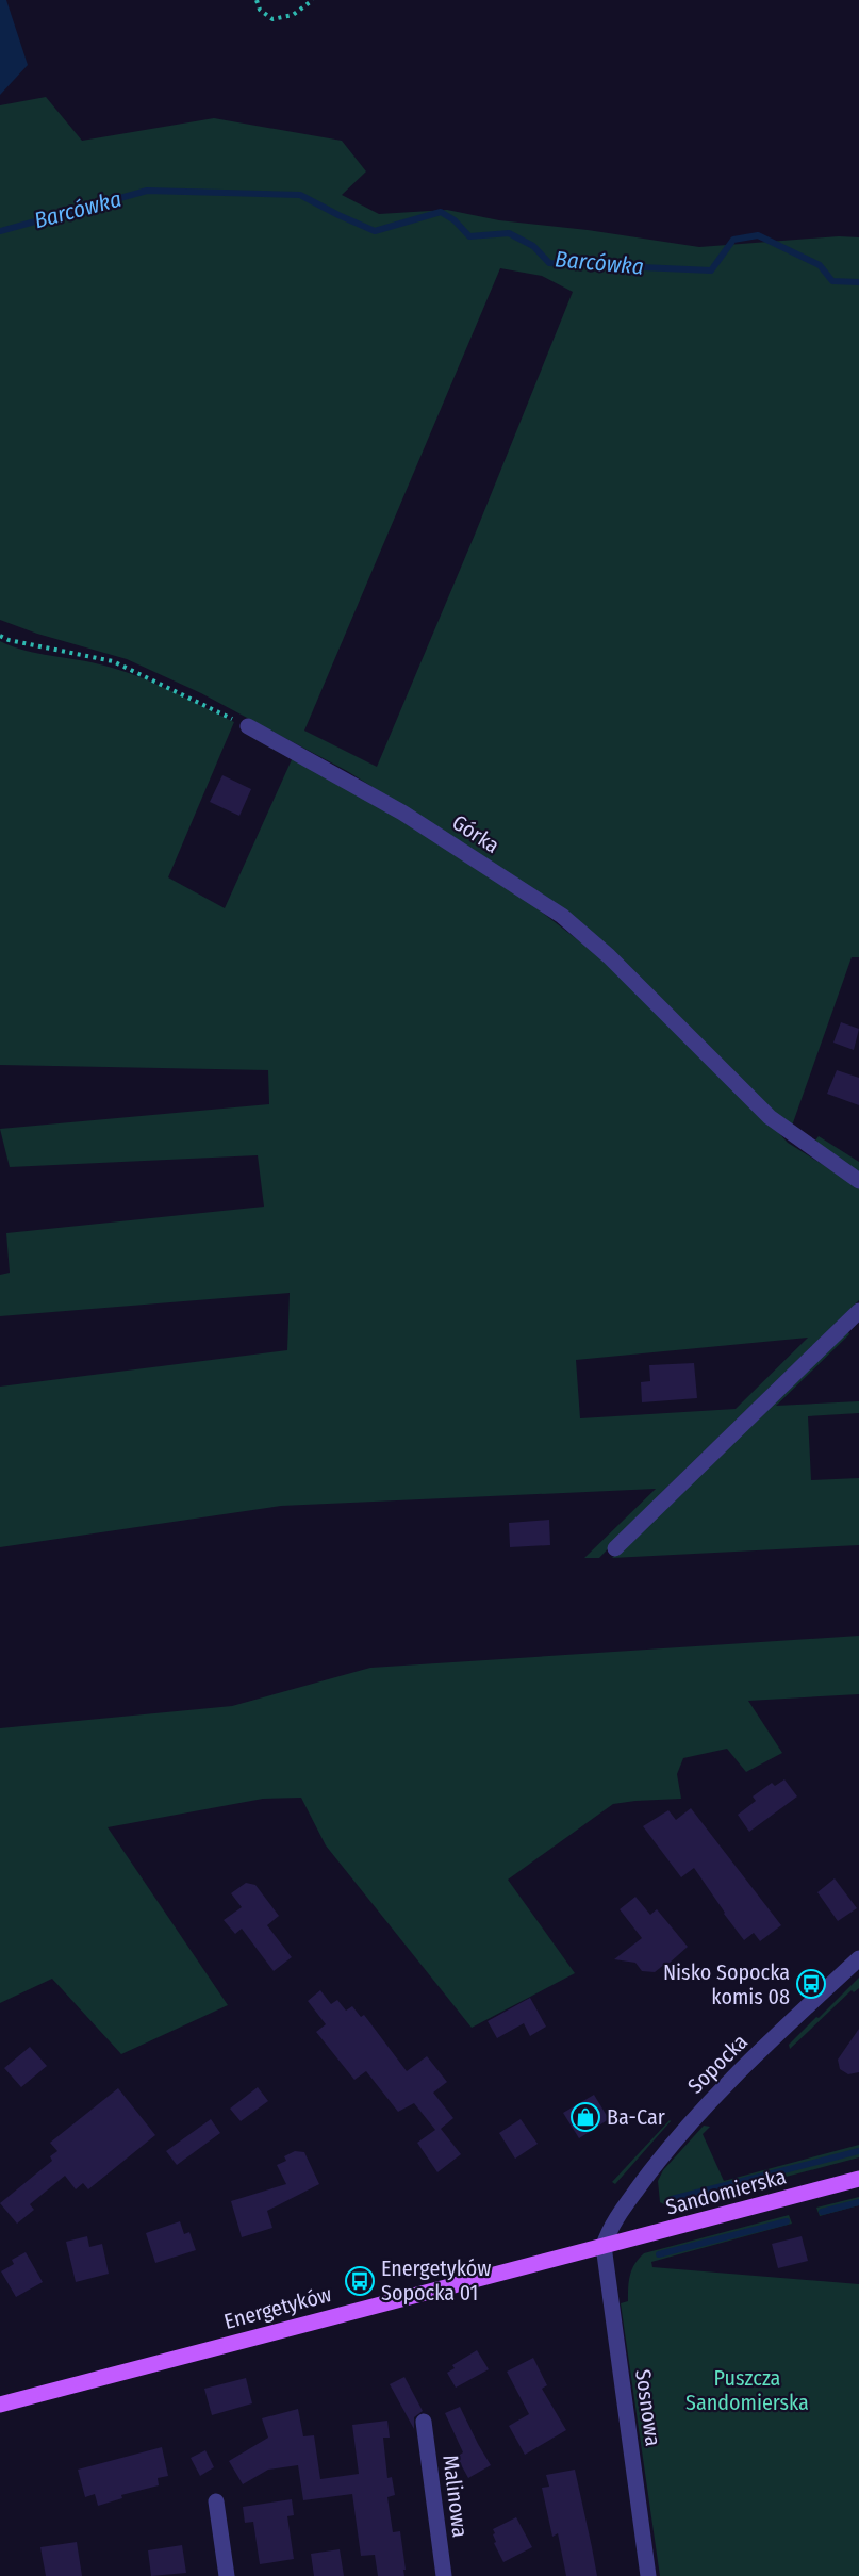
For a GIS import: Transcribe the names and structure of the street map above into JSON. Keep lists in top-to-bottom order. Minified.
{"streets":{"main road":["Sandomierska","Energetyków"],"street":["Górka","Sopocka","Sosnowa","Malinowa"]},"crossings":[["Sopocka","Sandomierska"],["Sopocka","Energetyków"],["Sopocka","Sosnowa"],["Sandomierska","Energetyków"],["Sandomierska","Sosnowa"],["Energetyków","Sosnowa"]],"water":["Barcówka"],"parks":["Puszcza Sandomierska"],"places":{"bus stop":["Nisko Sopocka komis 08","Energetyków Sopocka 01"],"shop":["Ba-Car"]}}
